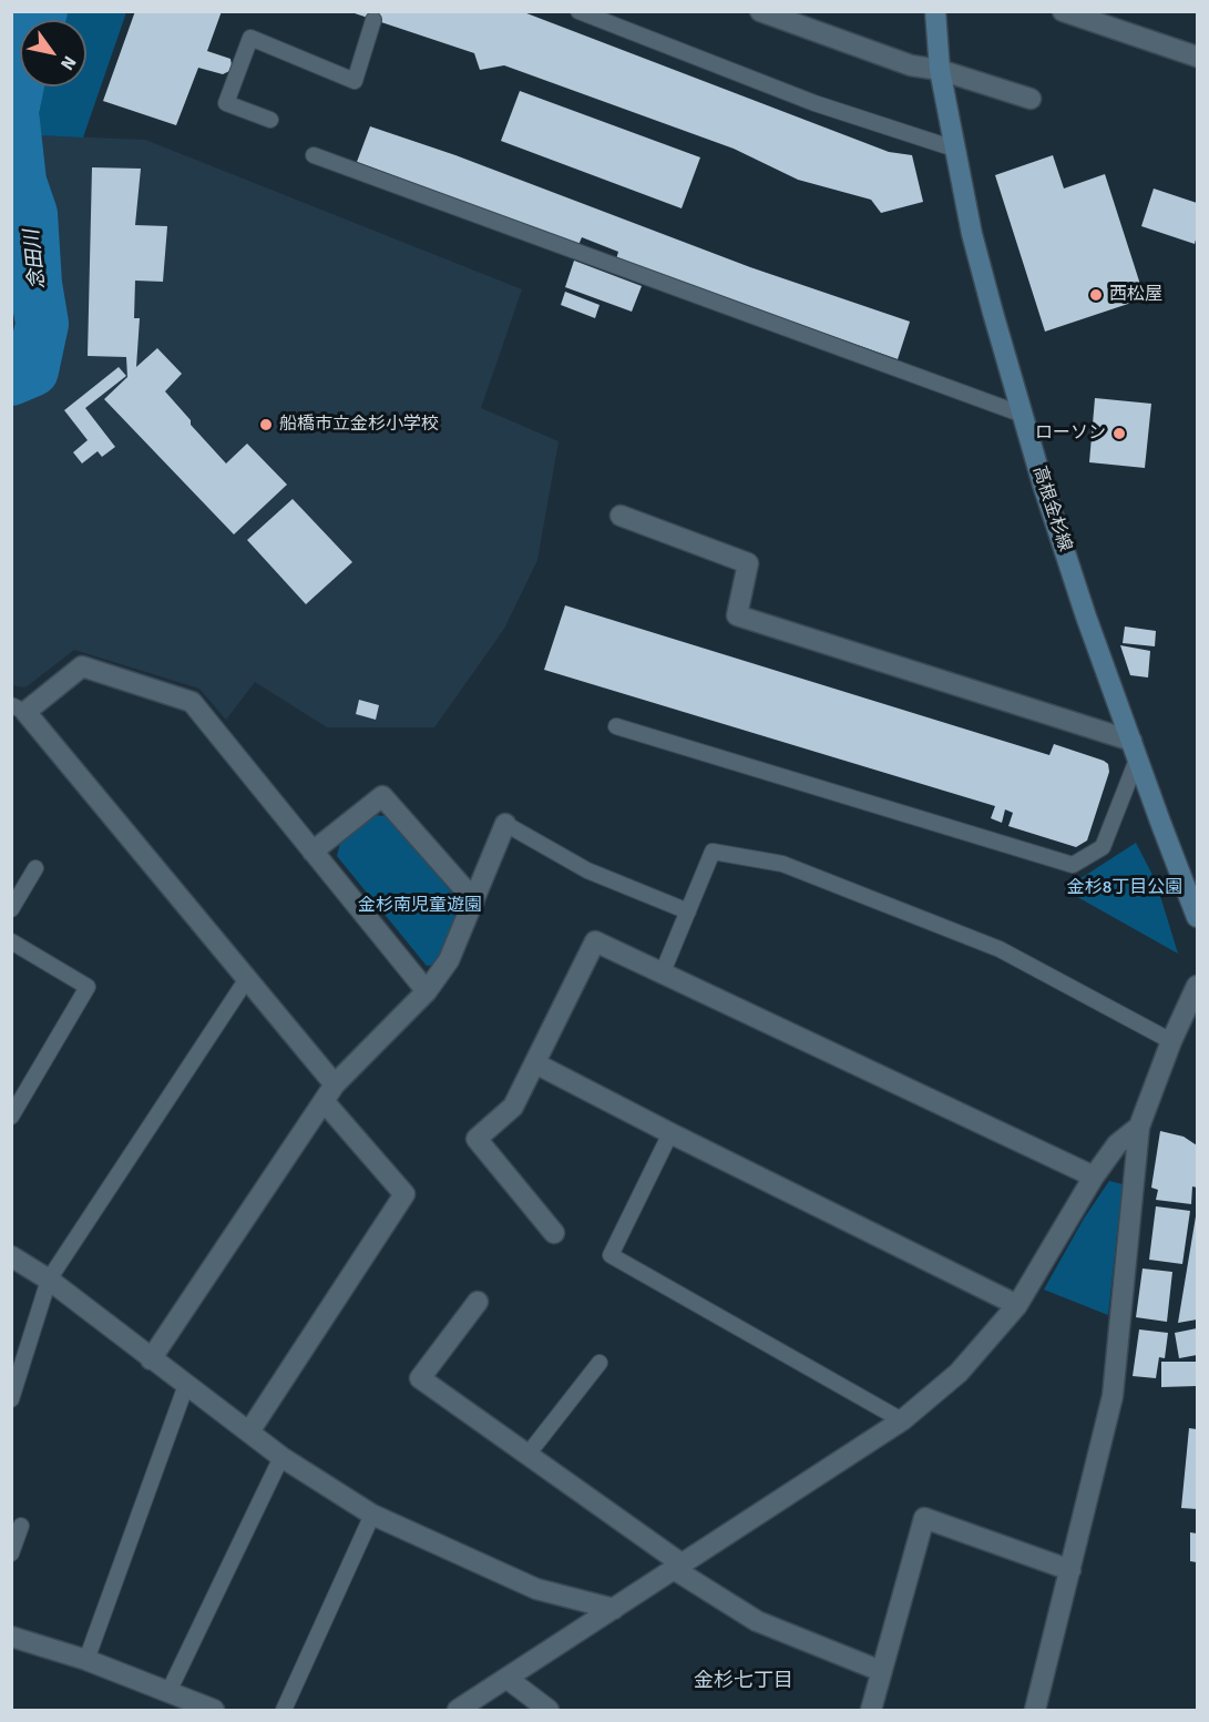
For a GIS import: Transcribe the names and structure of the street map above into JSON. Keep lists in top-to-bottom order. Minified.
{"streets":{"street":["高根金杉線"]},"districts":["金杉七丁目"],"water":["念田川"],"parks":["金杉8丁目公園","金杉南児童遊園"],"places":["西松屋","船橋市立金杉小学校","ローソン"],"north":"bottom right"}
